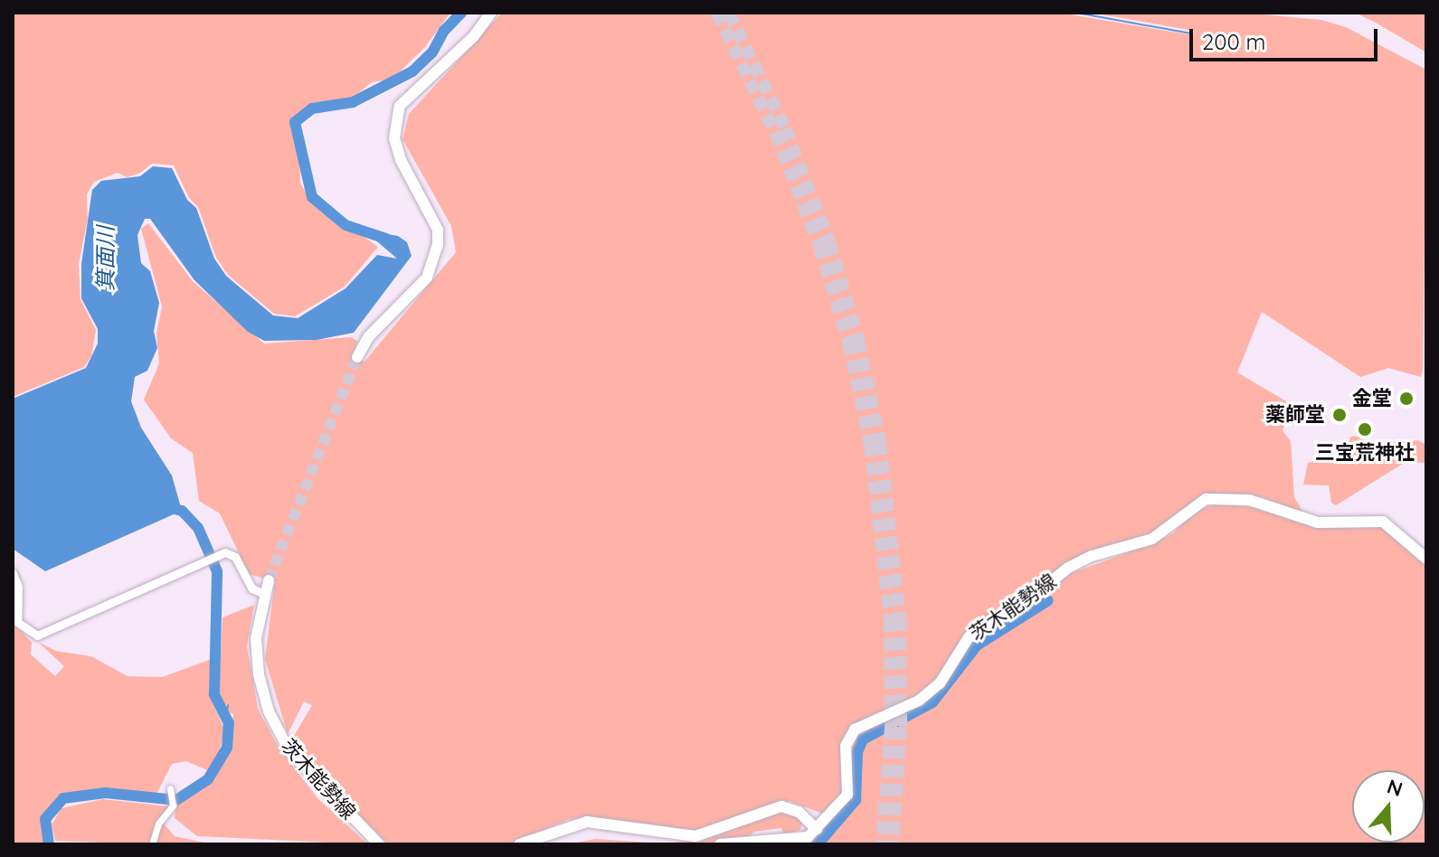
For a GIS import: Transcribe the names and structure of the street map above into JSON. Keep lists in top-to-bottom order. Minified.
{"streets":{"main road":["茨木能勢線"]},"water":["箕面川"],"places":["金堂","薬師堂","三宝荒神社"],"scale_bar":"200 m","north":"top"}
